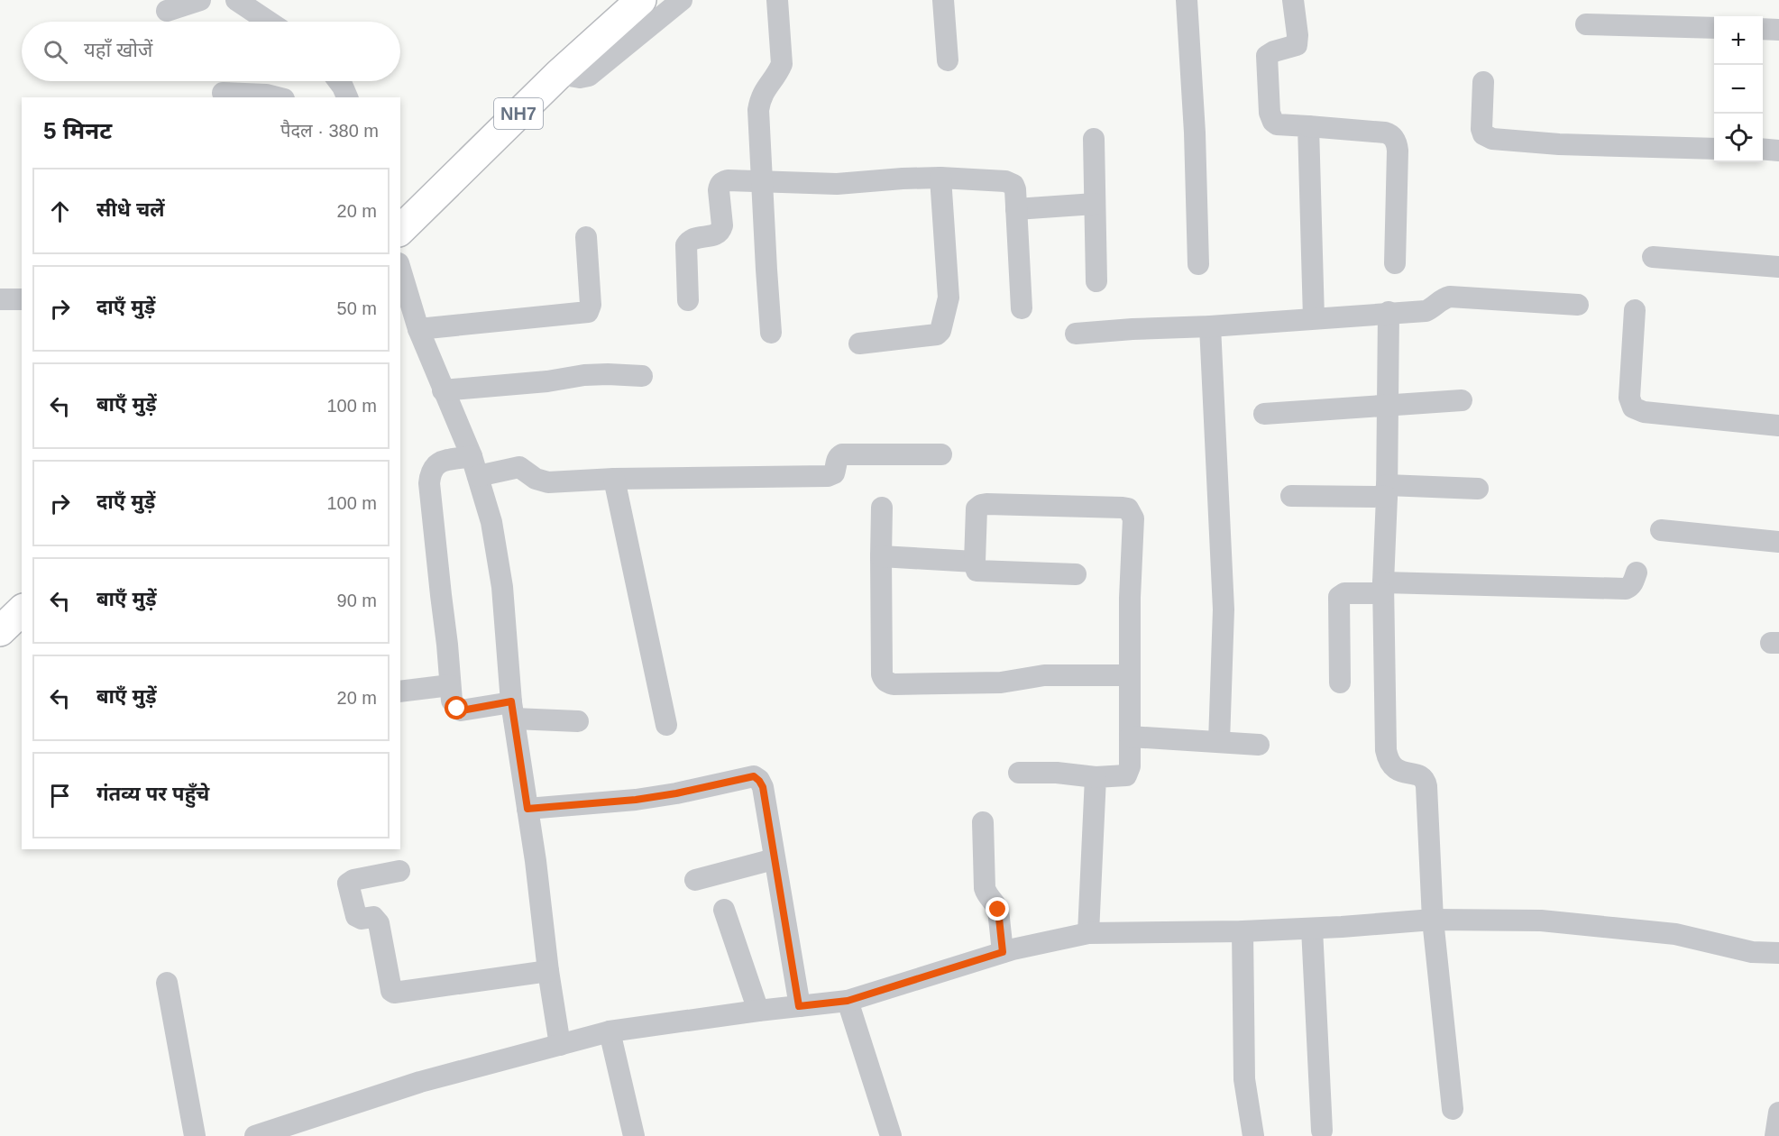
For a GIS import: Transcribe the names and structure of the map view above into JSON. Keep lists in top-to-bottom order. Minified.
{"streets":{"highway":["NH7"]},"page":{"map_buttons":["+","−"],"search":"यहाँ खोजें","heading":["5 मिनट","पैदल · 380 m"],"list":[["सीधे चलें","20 m"],["दाएँ मुड़ें","50 m"],["बाएँ मुड़ें","100 m"],["दाएँ मुड़ें","100 m"],["बाएँ मुड़ें","90 m"],["बाएँ मुड़ें","20 m"],"गंतव्य पर पहुँचे"]}}
